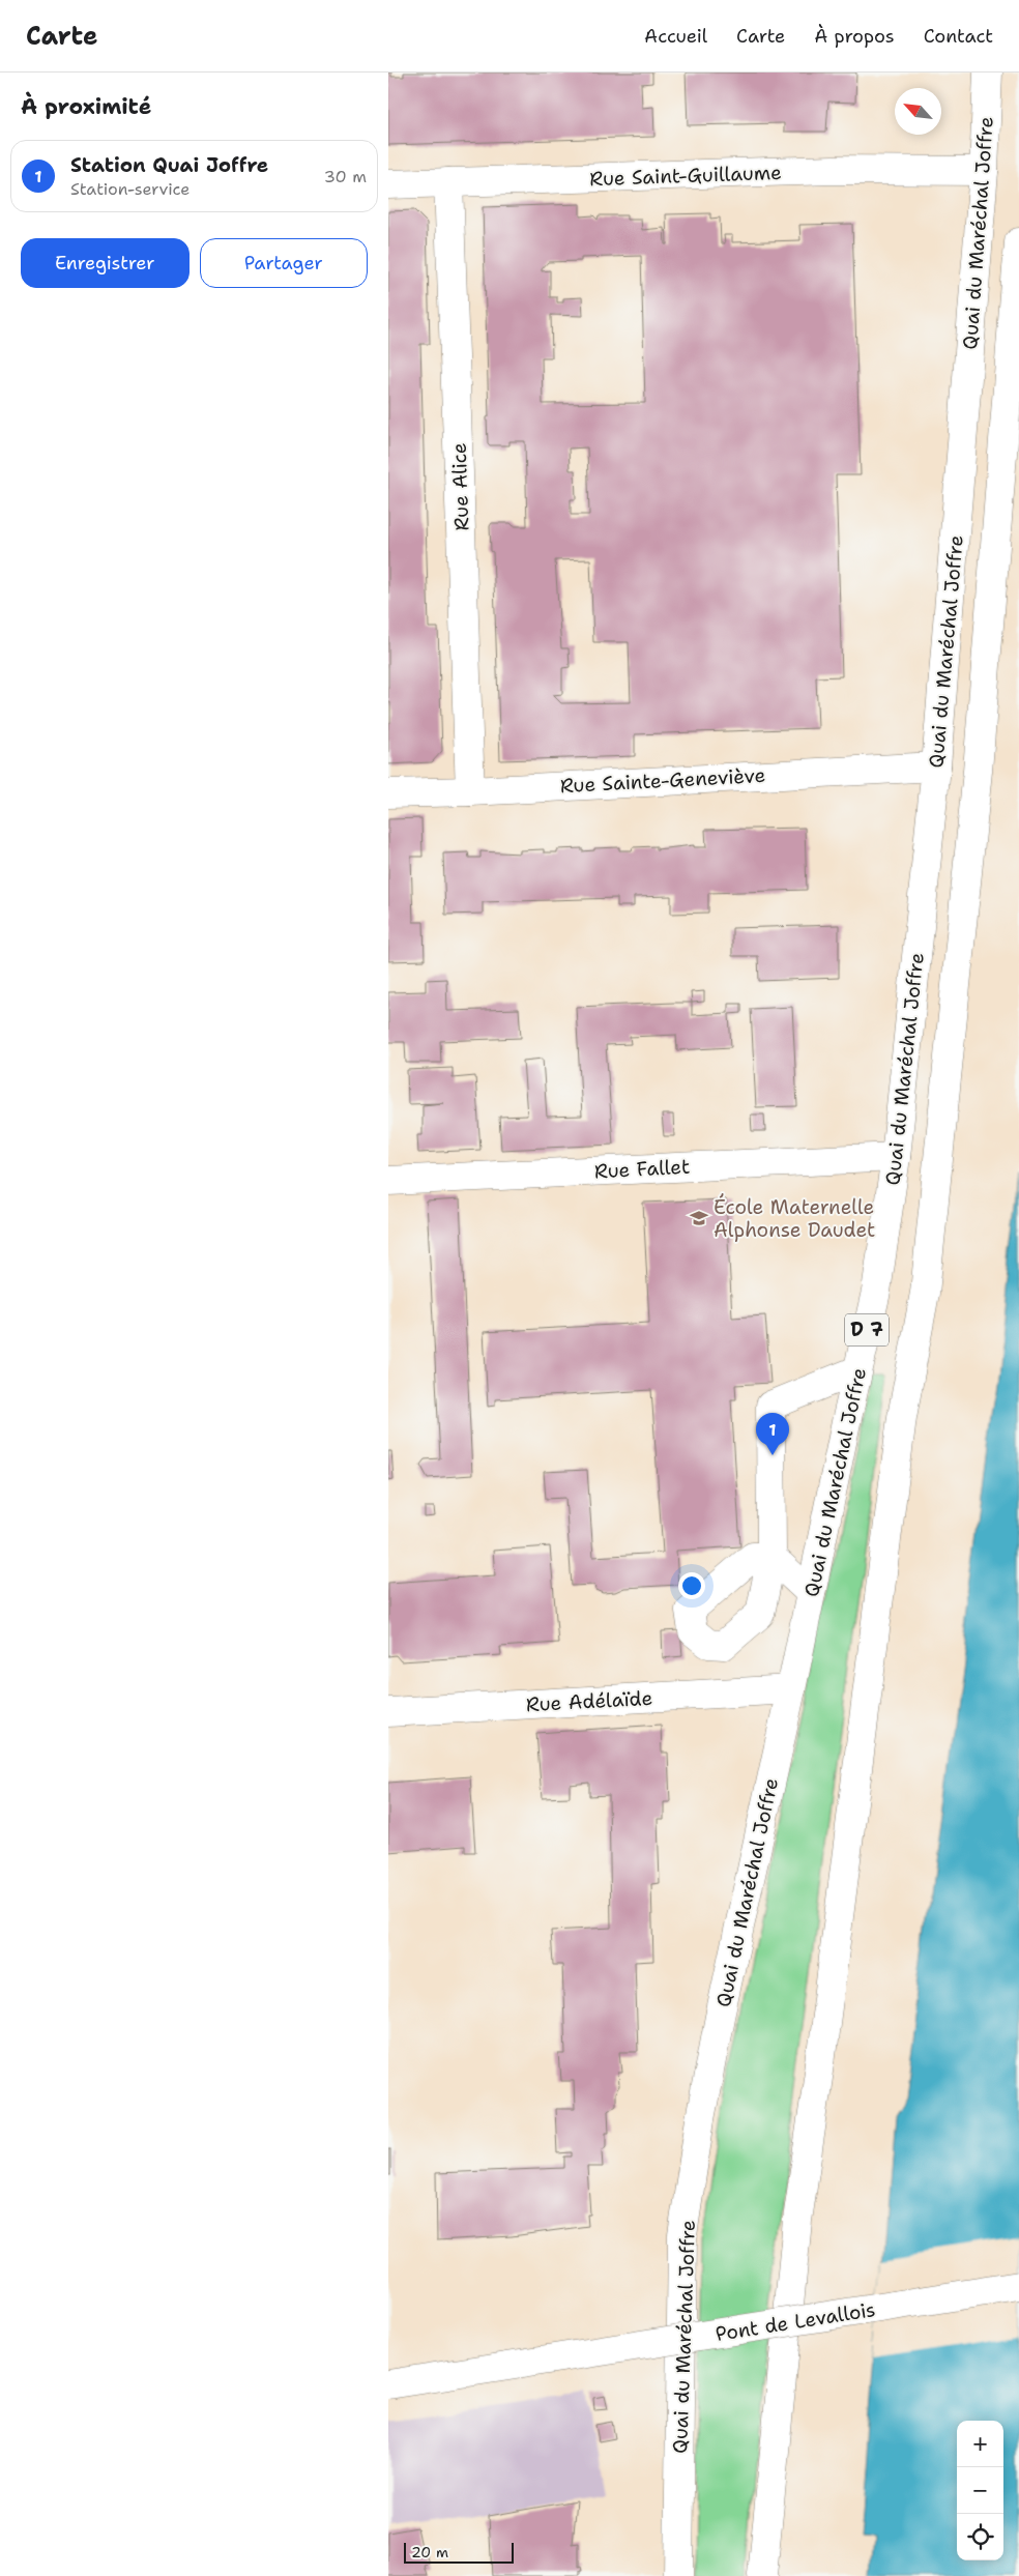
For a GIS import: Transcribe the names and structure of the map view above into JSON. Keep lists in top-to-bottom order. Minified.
{"streets":{"main road":["Rue Saint-Guillaume","Quai du Maréchal Joffre","Rue Alice","Rue Sainte-Geneviève","Rue Fallet","D 7","Rue Adélaïde","Pont de Levallois"]},"crossings":[["Rue Saint-Guillaume","Quai du Maréchal Joffre"],["Rue Saint-Guillaume","Rue Alice"],["Quai du Maréchal Joffre","Rue Sainte-Geneviève"],["Quai du Maréchal Joffre","Rue Fallet"],["Quai du Maréchal Joffre","Rue Adélaïde"],["Rue Alice","Rue Sainte-Geneviève"]],"places":{"school or university":["École Maternelle Alphonse Daudet"]},"scale_bar":"20 m","north":"top left","page":{"header":"Carte","nav":["Accueil","Carte","À propos","Contact"],"heading":"À proximité","list":[{"mark":"1","name":"Station Quai Joffre","note":"Station-service","value":"30 m"}],"buttons":["Enregistrer","Partager"],"pins":"1","map_buttons":["+","−"],"scale":"20 m"}}
